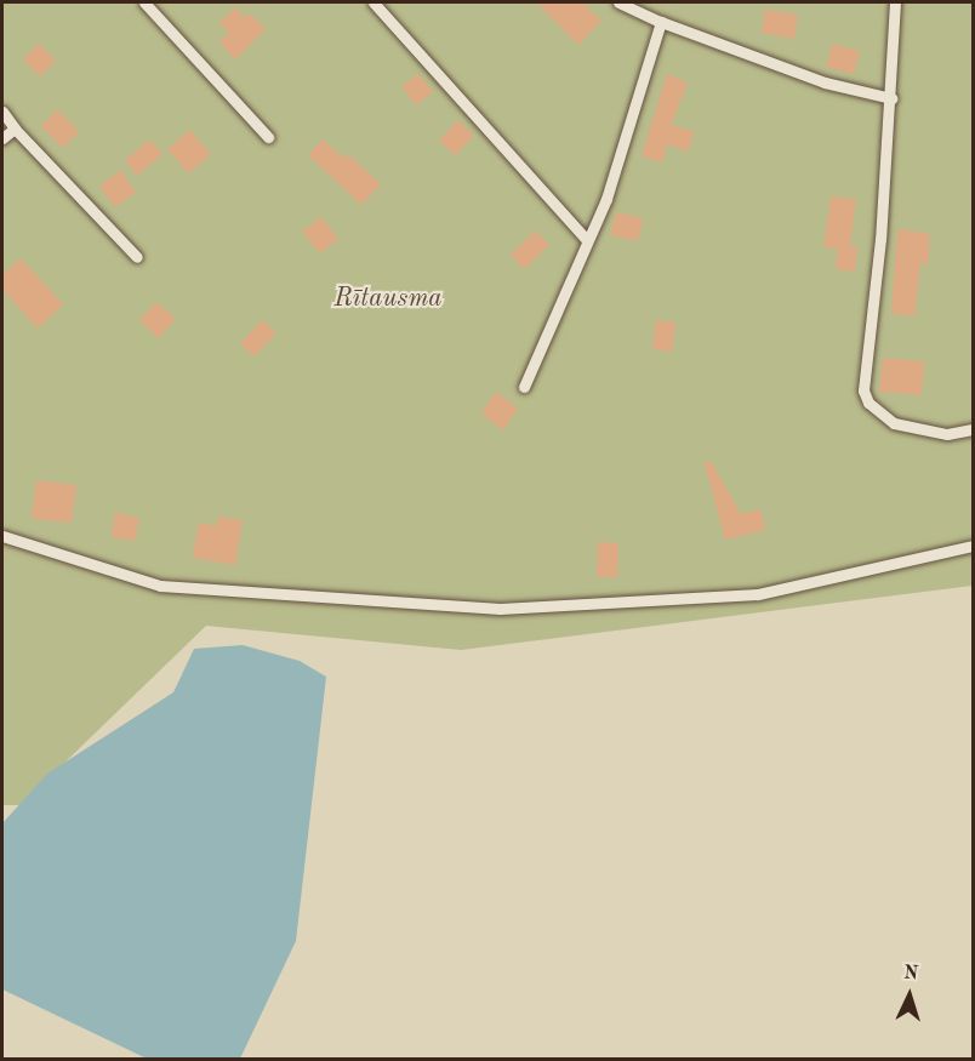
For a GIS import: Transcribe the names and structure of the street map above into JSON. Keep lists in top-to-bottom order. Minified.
{"parks":["Rītausma"],"north":"top"}
